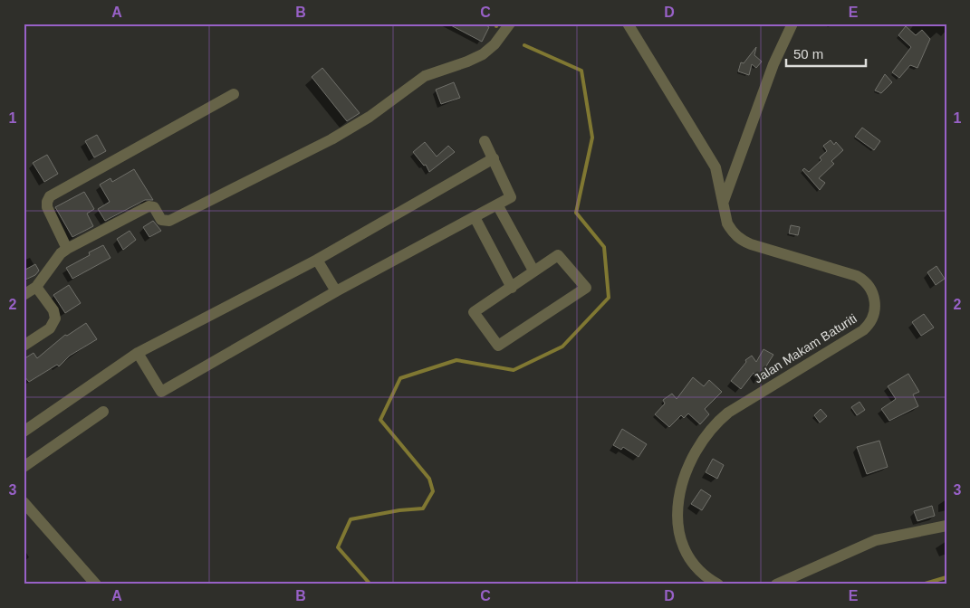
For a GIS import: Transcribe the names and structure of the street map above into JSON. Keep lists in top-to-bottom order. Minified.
{"streets":{"street":["Jalan Makam Baturiti"]},"scale_bar":"50 m","grid":{"columns":["A","B","C","D","E"],"rows":["1","2","3"]}}
